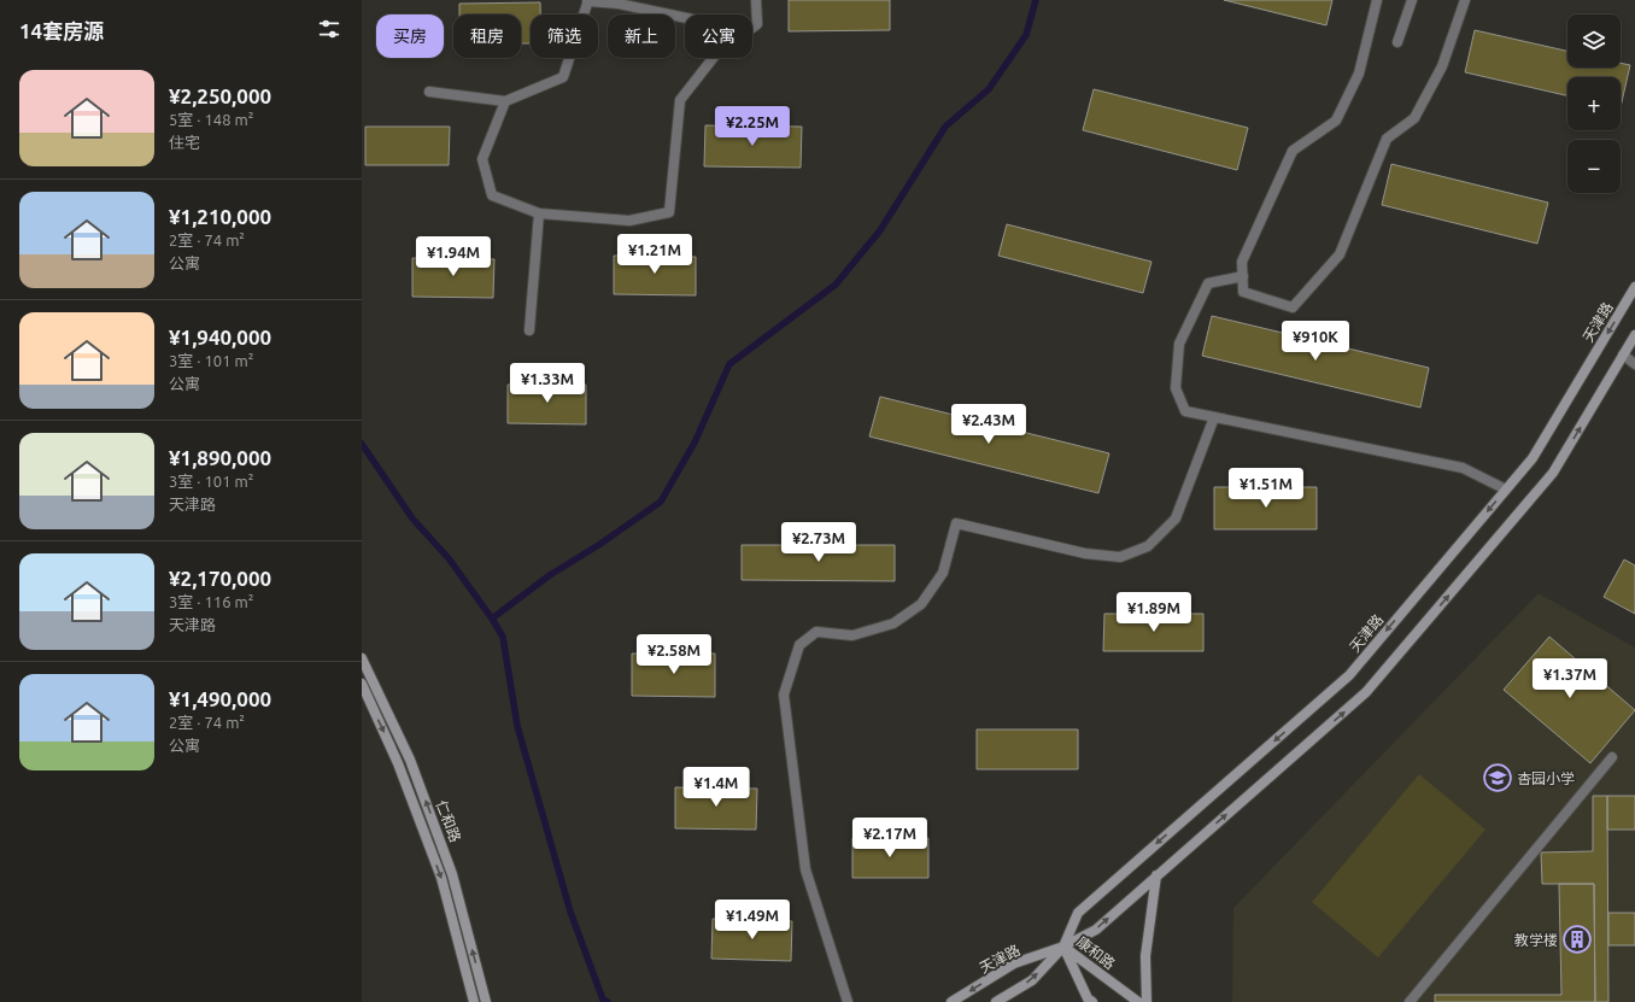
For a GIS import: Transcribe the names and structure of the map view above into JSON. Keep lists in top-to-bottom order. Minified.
{"streets":{"main road":["天津路","仁和路","康和路"]},"crossings":[["天津路","康和路"]],"places":{"school or university":["杏园小学"],"building":["教学楼"]},"page":{"heading":"14套房源","map_buttons":["+","−"],"chip":["买房","租房","筛选","新上","公寓"],"list":[{"name":"¥2,250,000","note":"5室 · 148 m² · 住宅"},{"name":"¥1,210,000","note":"2室 · 74 m² · 公寓"},{"name":"¥1,940,000","note":"3室 · 101 m² · 公寓"},{"name":"¥1,890,000","note":"3室 · 101 m² · 天津路"},{"name":"¥2,170,000","note":"3室 · 116 m² · 天津路"},{"name":"¥1,490,000","note":"2室 · 74 m² · 公寓"}],"price":["¥2.25M","¥1.21M","¥1.94M","¥910K","¥1.33M","¥2.43M","¥1.51M","¥2.73M","¥1.89M","¥2.58M","¥1.37M","¥1.4M","¥2.17M","¥1.49M"]}}
